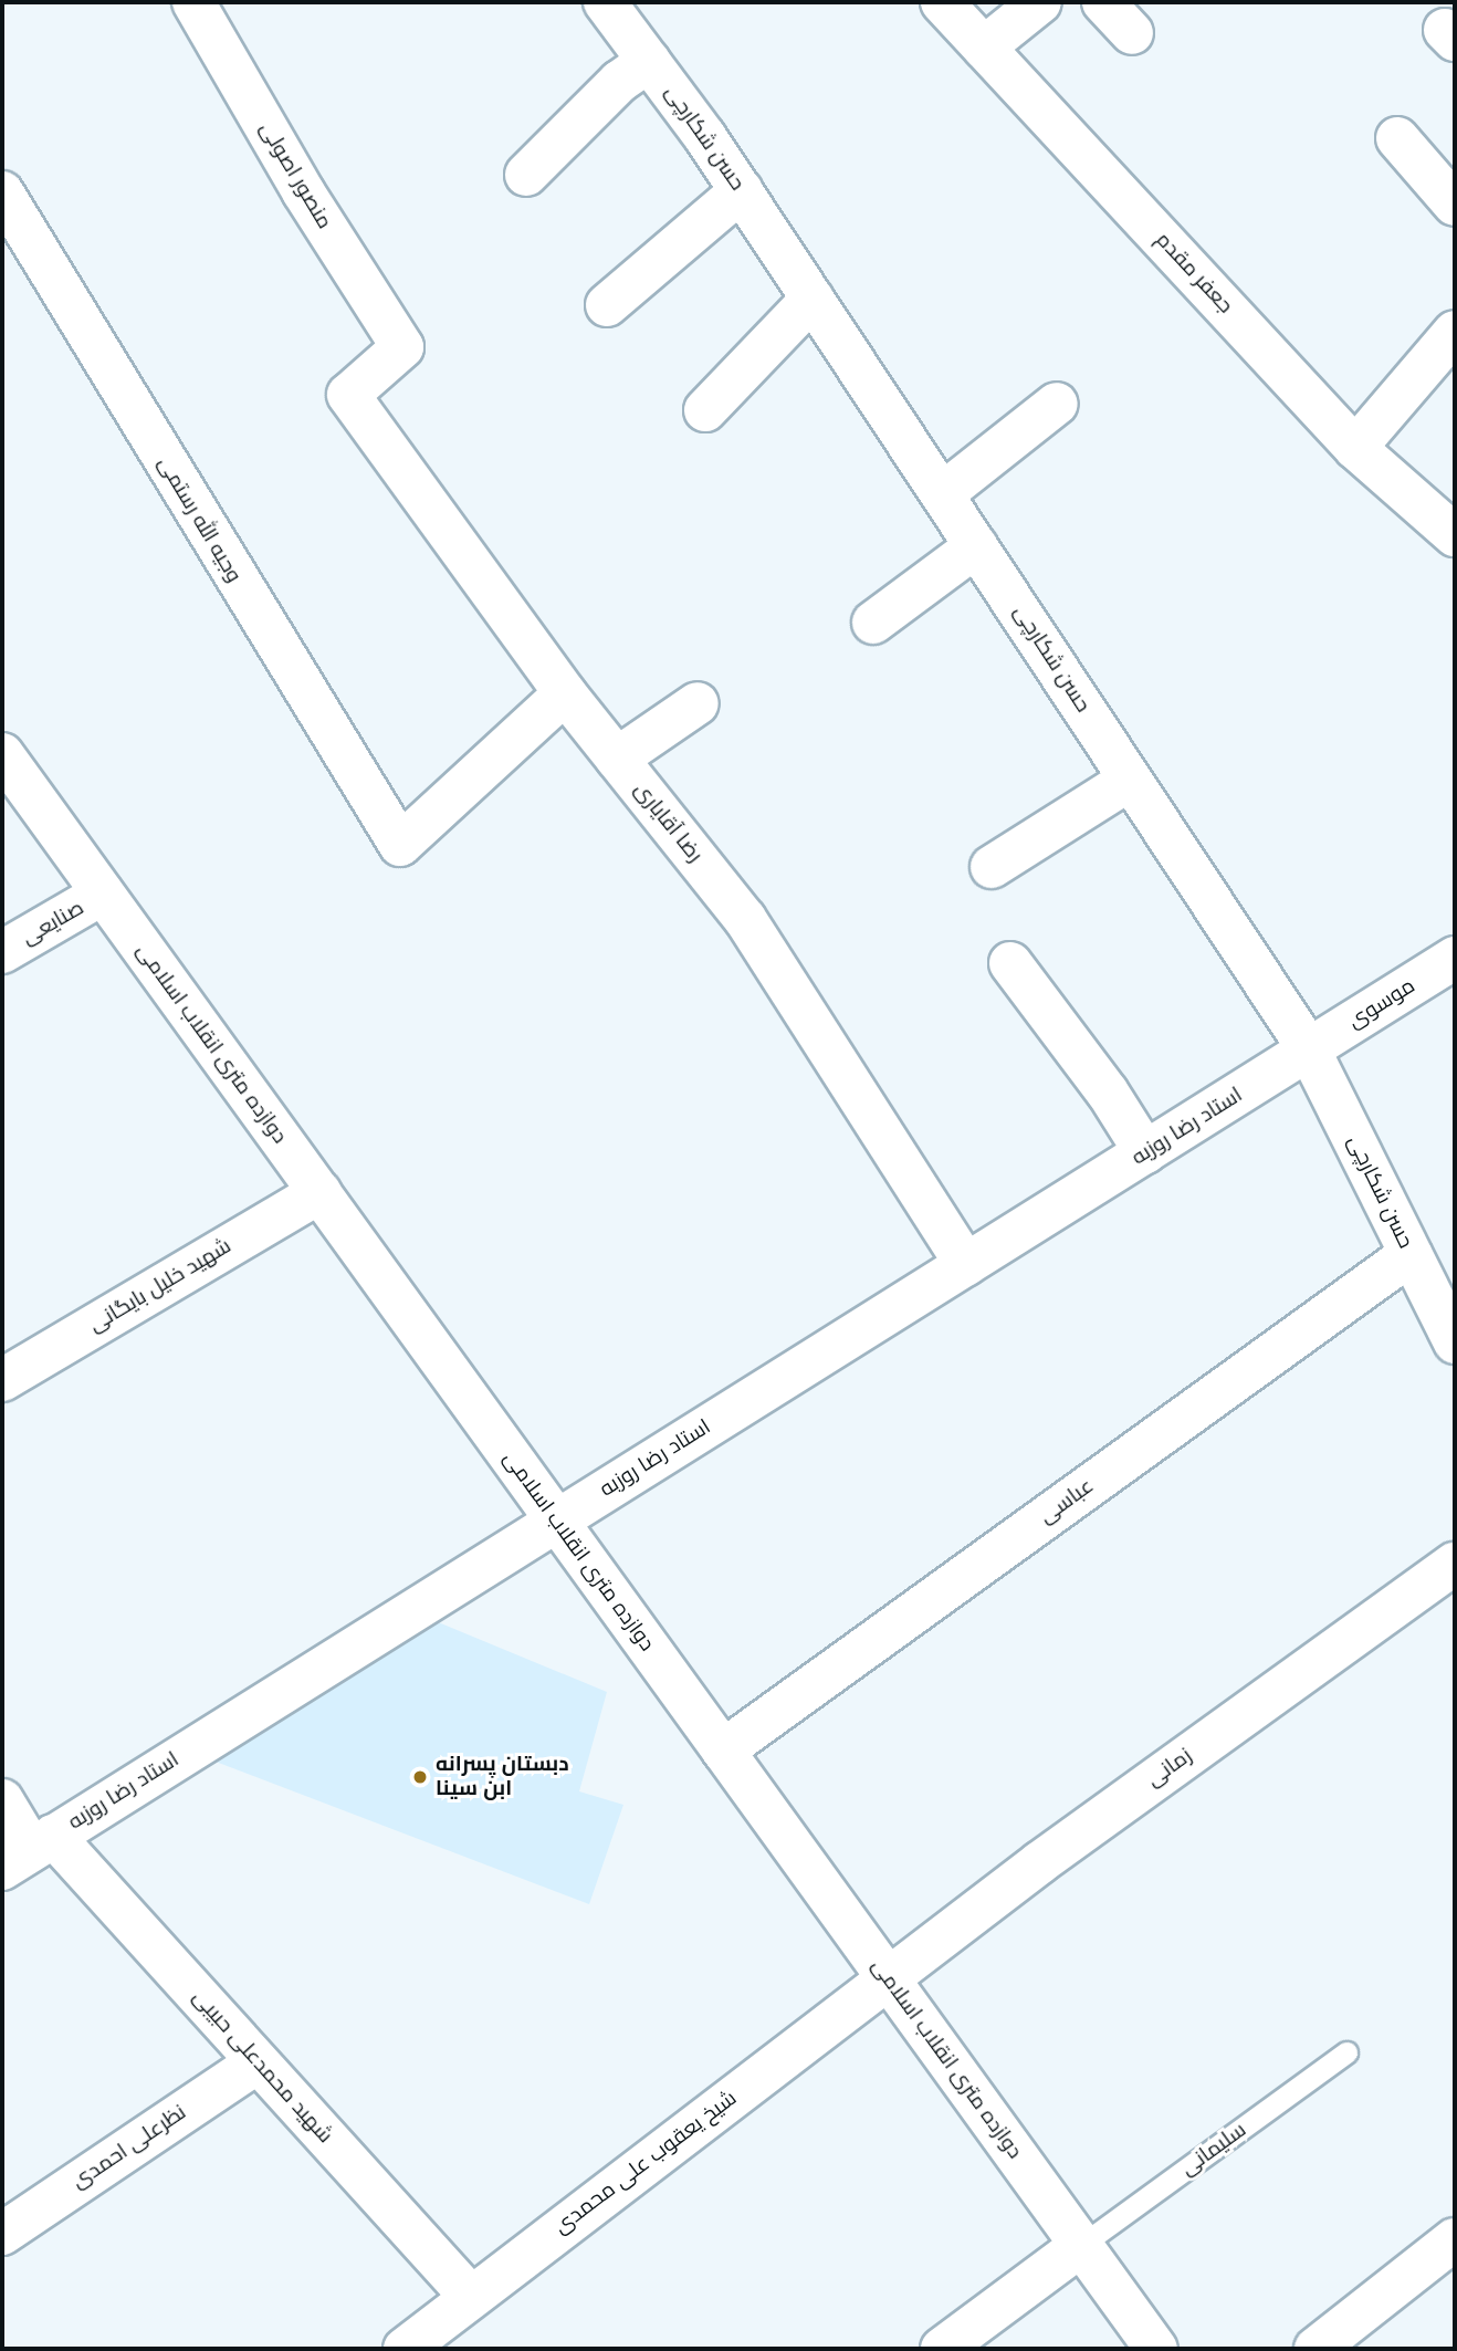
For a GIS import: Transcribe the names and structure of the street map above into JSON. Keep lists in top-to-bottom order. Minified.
{"streets":{"street":["حسن شکارچی","منصور اصولی","جعفر مقدم","وجیه الله رستمی","رضا آقایاری","صنایعی","موسوی","دوازده متری انقلاب اسلامی","استاد رضا روزبه","شهید خلیل بایگانی","عباسی","زمانی","شهید محمدعلی حبیبی","نظرعلی احمدی","شیخ یعقوب علی محمدی"],"lane":["سلیمانی"]},"crossings":[["حسن شکارچی","موسوی"],["حسن شکارچی","استاد رضا روزبه"],["حسن شکارچی","عباسی"],["منصور اصولی","رضا آقایاری"],["وجیه الله رستمی","رضا آقایاری"],["رضا آقایاری","استاد رضا روزبه"],["صنایعی","دوازده متری انقلاب اسلامی"],["موسوی","استاد رضا روزبه"],["دوازده متری انقلاب اسلامی","استاد رضا روزبه"],["دوازده متری انقلاب اسلامی","شهید خلیل بایگانی"],["دوازده متری انقلاب اسلامی","عباسی"],["دوازده متری انقلاب اسلامی","زمانی"],["دوازده متری انقلاب اسلامی","سلیمانی"],["دوازده متری انقلاب اسلامی","شیخ یعقوب علی محمدی"],["استاد رضا روزبه","شهید محمدعلی حبیبی"],["زمانی","شیخ یعقوب علی محمدی"],["شهید محمدعلی حبیبی","نظرعلی احمدی"],["شهید محمدعلی حبیبی","شیخ یعقوب علی محمدی"]],"places":["دبستان پسرانه ابن سینا"]}
